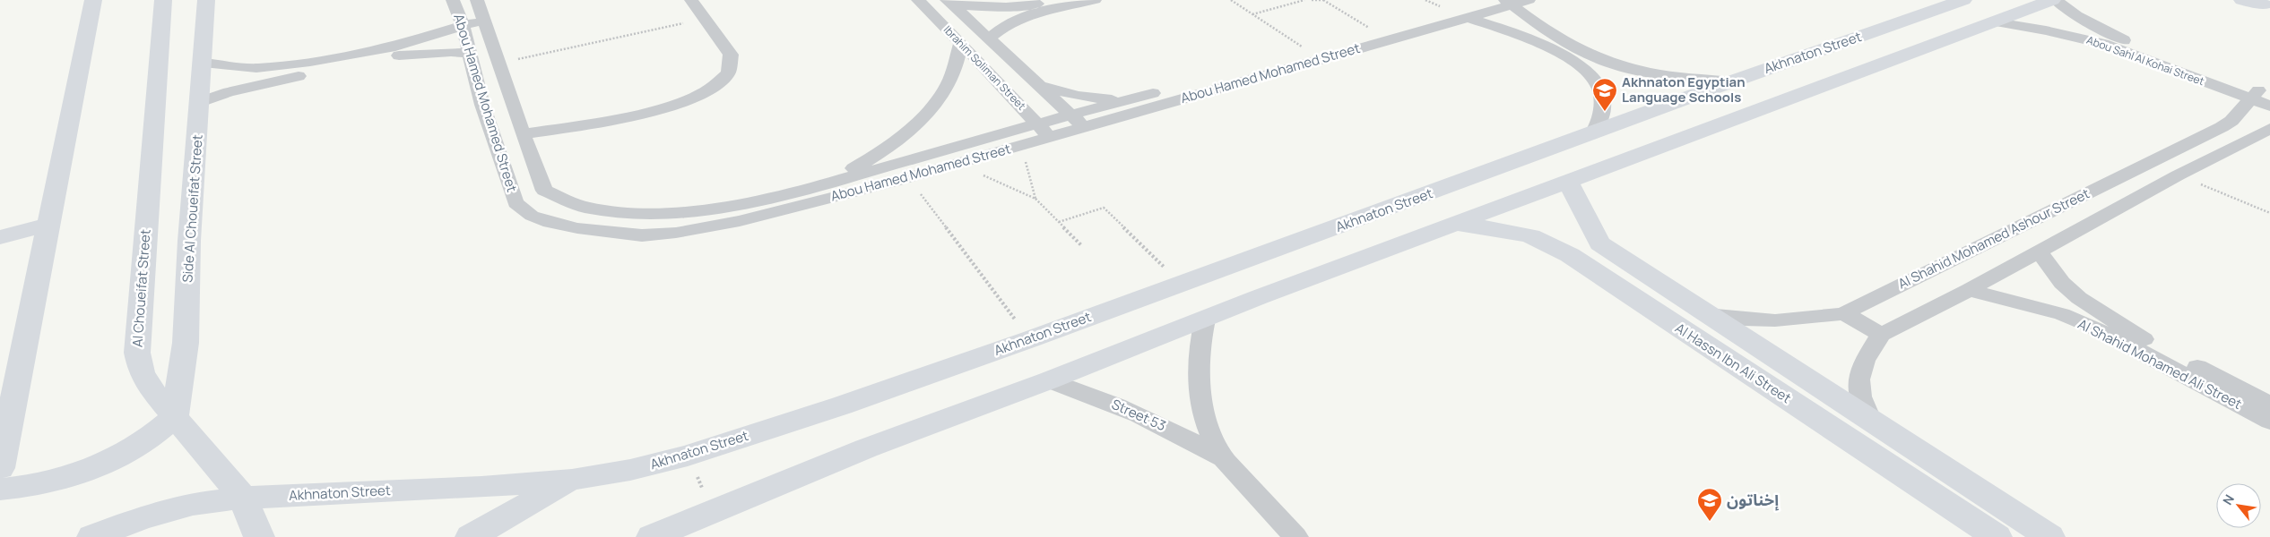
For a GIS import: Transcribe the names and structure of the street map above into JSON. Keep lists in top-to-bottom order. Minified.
{"streets":{"main road":["Akhnaton Street","Side Al Choueifat Street","Al Choueifat Street","Al Hassn Ibn Ali Street"],"street":["Abou Sahl Al Kohai Street","Ibrahim Soliman Street","Abou Hamed Mohamed Street","Al Shahid Mohamed Ashour Street","Al Shahid Mohamed Ali Street","Street 53"]},"crossings":[["Akhnaton Street","Al Choueifat Street"],["Abou Sahl Al Kohai Street","Al Shahid Mohamed Ashour Street"],["Ibrahim Soliman Street","Abou Hamed Mohamed Street"],["Side Al Choueifat Street","Al Choueifat Street"],["Al Shahid Mohamed Ashour Street","Al Hassn Ibn Ali Street"],["Al Shahid Mohamed Ashour Street","Al Shahid Mohamed Ali Street"]],"places":{"school or university":["Akhnaton Egyptian Language Schools","إخناتون"]},"north":"top left"}
